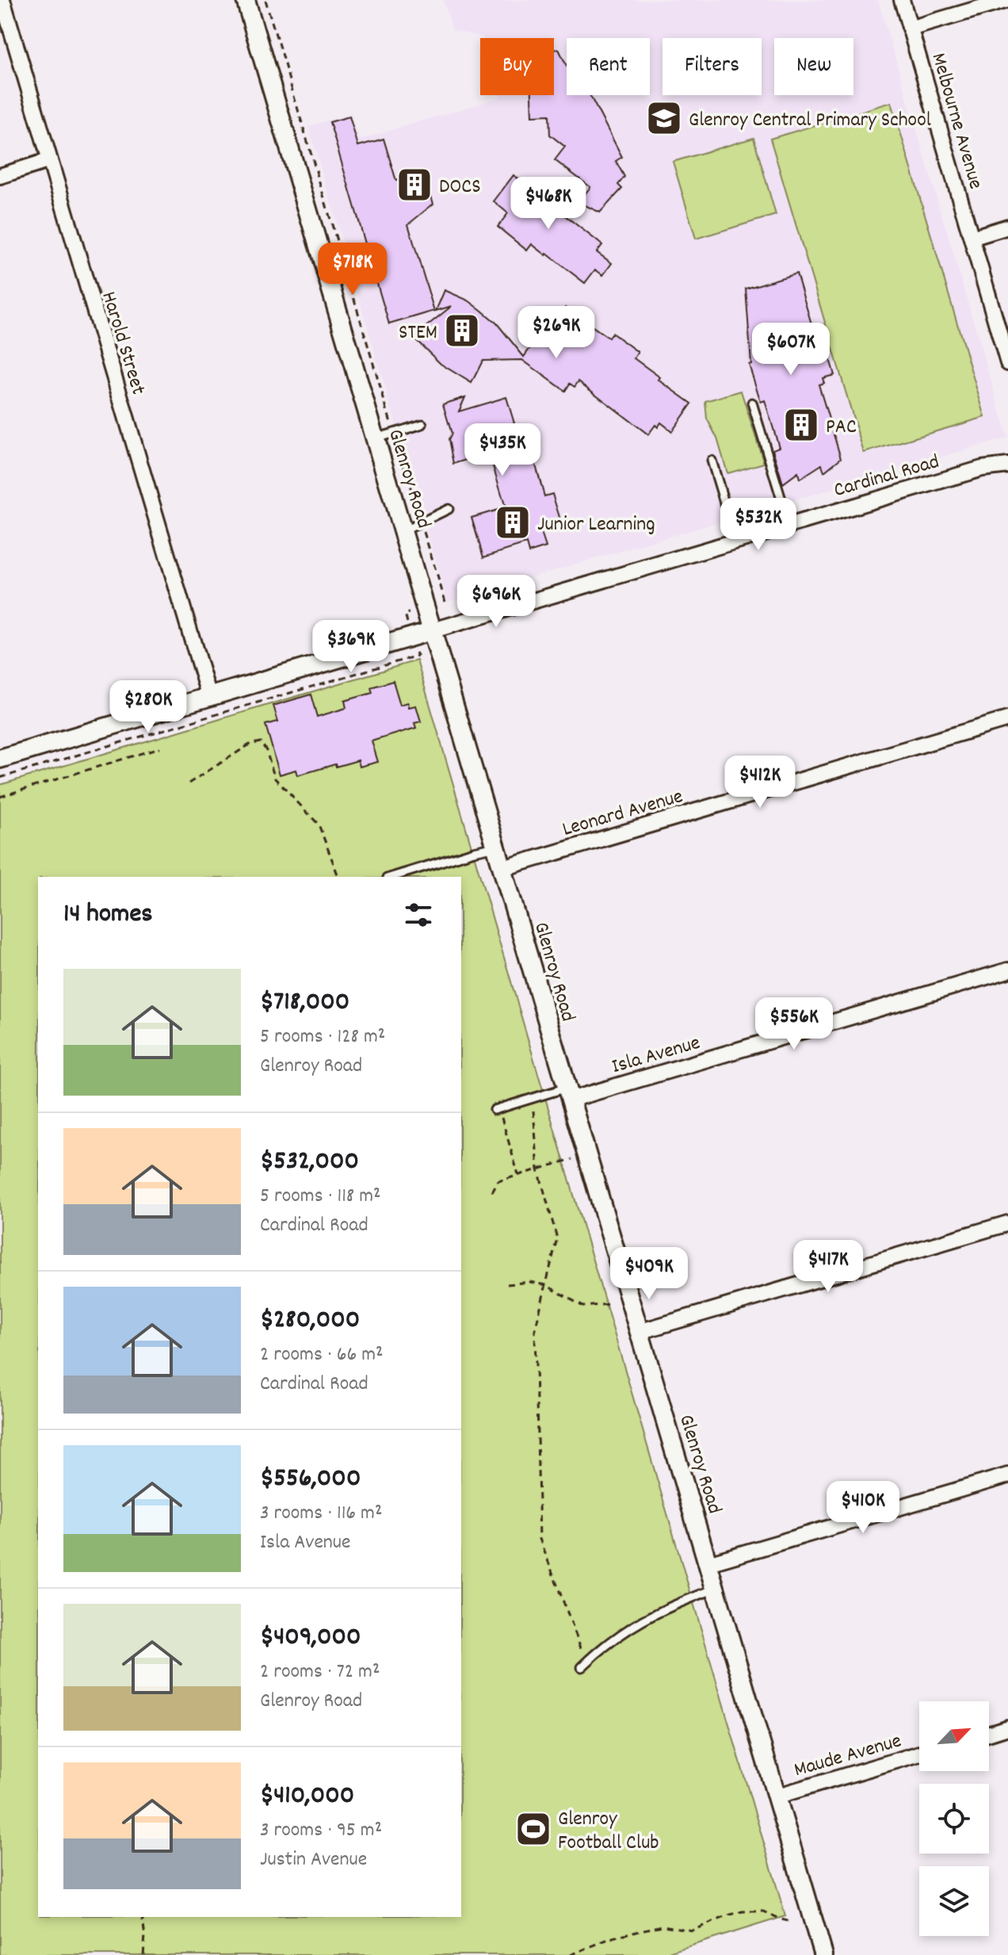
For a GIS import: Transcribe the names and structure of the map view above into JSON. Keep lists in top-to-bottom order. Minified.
{"streets":{"street":["Melbourne Avenue","Harold Street","Cardinal Road","Glenroy Road","Leonard Avenue","Isla Avenue","Maude Avenue"]},"crossings":[["Harold Street","Cardinal Road"],["Cardinal Road","Glenroy Road"],["Glenroy Road","Leonard Avenue"],["Glenroy Road","Isla Avenue"],["Glenroy Road","Maude Avenue"]],"places":{"school or university":["Glenroy Central Primary School"],"building":["DOCS","STEM","PAC","Junior Learning"],"sports":["Glenroy Football Club"]},"north":"top right","page":{"chip":["Buy","Rent","Filters","New"],"price":["$468K","$718K","$269K","$607K","$435K","$532K","$696K","$369K","$280K","$412K","$556K","$417K","$409K","$410K"],"heading":"14 homes","list":[{"name":"$718,000","note":"5 rooms · 128 m² · Glenroy Road"},{"name":"$532,000","note":"5 rooms · 118 m² · Cardinal Road"},{"name":"$280,000","note":"2 rooms · 66 m² · Cardinal Road"},{"name":"$556,000","note":"3 rooms · 116 m² · Isla Avenue"},{"name":"$409,000","note":"2 rooms · 72 m² · Glenroy Road"},{"name":"$410,000","note":"3 rooms · 95 m² · Justin Avenue"}]}}
